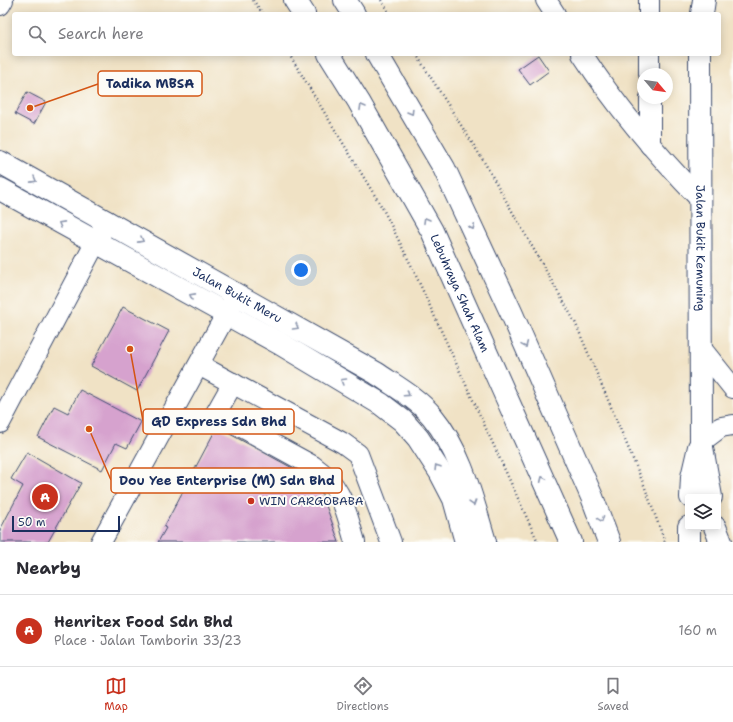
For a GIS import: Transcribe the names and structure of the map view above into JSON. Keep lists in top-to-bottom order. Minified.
{"streets":{"main road":["Jalan Bukit Kemuning","Lebuhraya Shah Alam","Jalan Bukit Meru"]},"places":["Tadika MBSA","GD Express Sdn Bhd","Dou Yee Enterprise (M) Sdn Bhd","WIN CARGOBABA"],"scale_bar":"50 m","north":"bottom right","page":{"search":"Search here","pins":"A","scale":"50 m","heading":"Nearby","list":[{"mark":"A","name":"Henritex Food Sdn Bhd","note":"Place · Jalan Tamborin 33/23","value":"160 m"}],"nav":["Map","Directions","Saved"]}}
